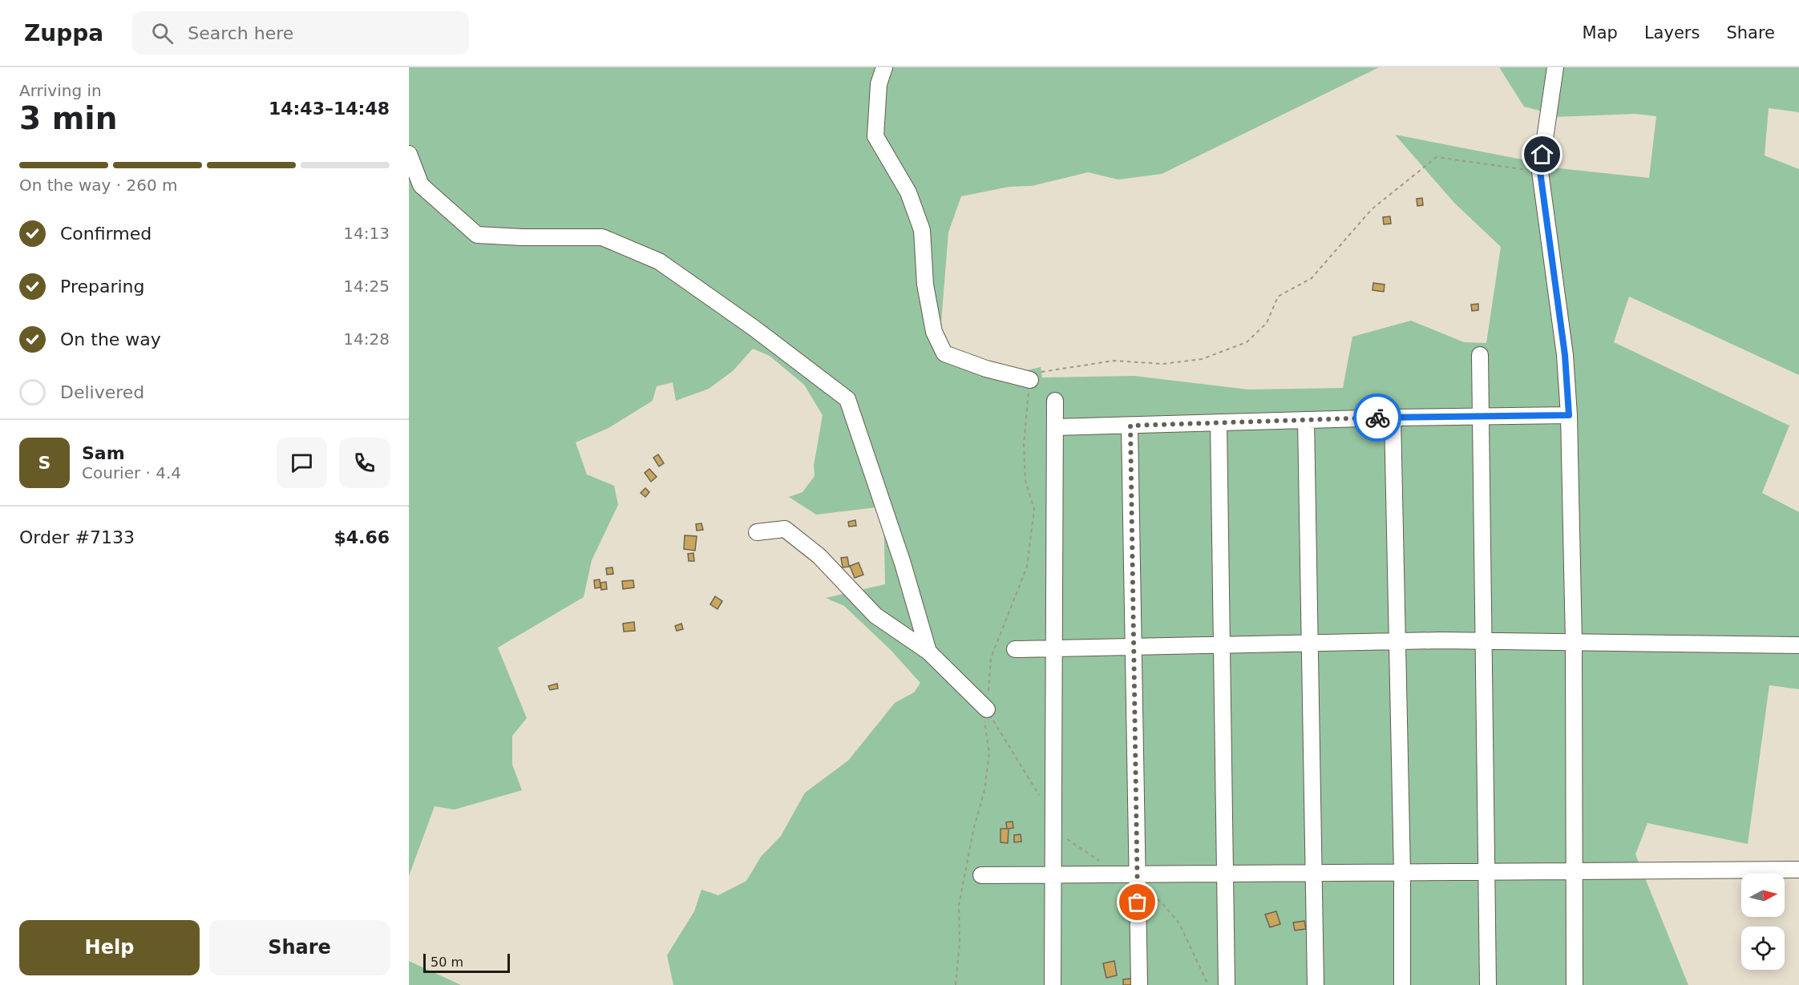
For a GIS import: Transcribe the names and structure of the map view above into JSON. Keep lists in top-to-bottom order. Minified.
{"scale_bar":"50 m","north":"right","page":{"header":"Zuppa","search":"Search here","nav":["Map","Layers","Share"],"heading":["3 min","Arriving in","14:43–14:48"],"panel":["Sam","Courier · 4.4","Order #7133","$4.66"],"bar":"On the way · 260 m","list":[["Confirmed","14:13"],["Preparing","14:25"],["On the way","14:28"],"Delivered"],"round":"S","buttons":["Help","Share"],"scale":"50 m"}}
